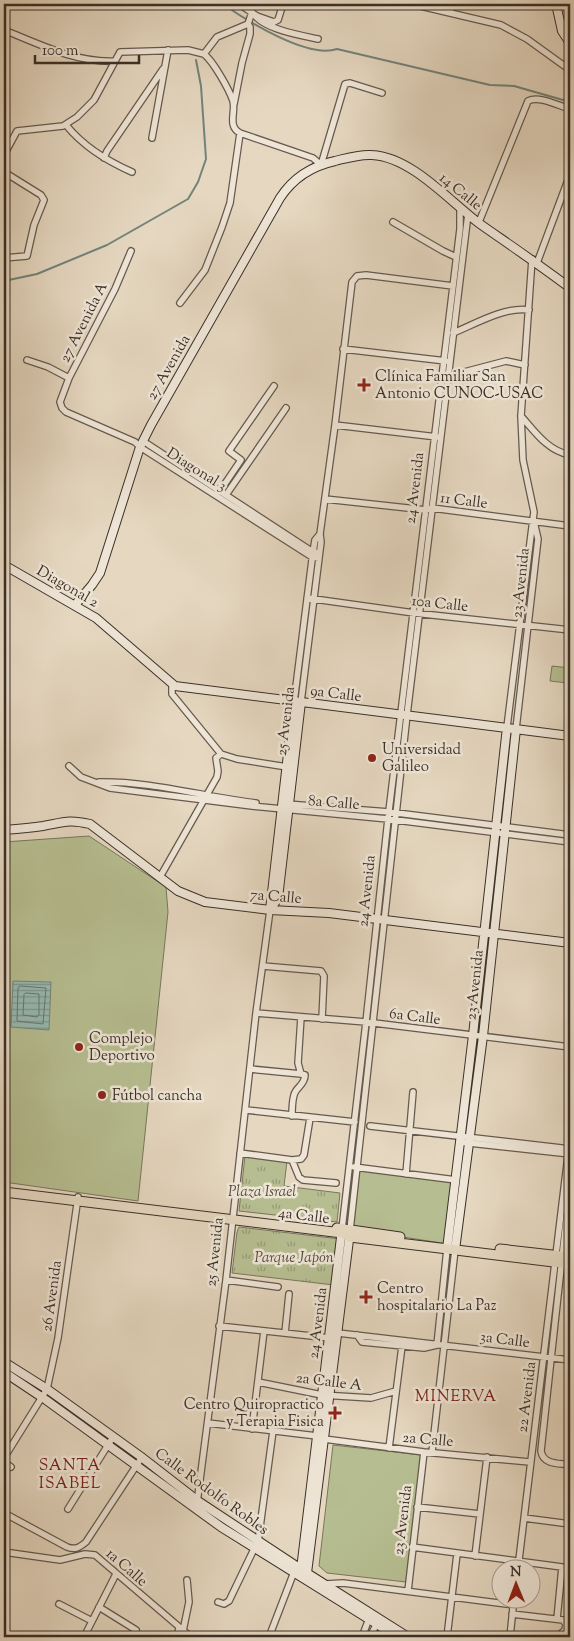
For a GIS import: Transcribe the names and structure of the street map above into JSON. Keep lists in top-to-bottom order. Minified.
{"streets":{"main road":["4a Calle"],"street":["14 Calle","27 Avenida A","27 Avenida","Diagonal 3","24 Avenida","11 Calle","23 Avenida","Diagonal 2","10a Calle","9a Calle","25 Avenida","8a Calle","7a Calle","6a Calle","26 Avenida","3a Calle","2a Calle A","22 Avenida","2a Calle","Calle Rodolfo Robles","1a Calle"]},"crossings":[["14 Calle","27 Avenida"],["14 Calle","24 Avenida"],["14 Calle","23 Avenida"],["27 Avenida A","Diagonal 3"],["27 Avenida","Diagonal 3"],["27 Avenida","Diagonal 2"],["Diagonal 3","25 Avenida"],["24 Avenida","11 Calle"],["24 Avenida","10a Calle"],["24 Avenida","9a Calle"],["24 Avenida","25 Avenida"],["24 Avenida","8a Calle"],["24 Avenida","7a Calle"],["24 Avenida","6a Calle"],["24 Avenida","4a Calle"],["24 Avenida","3a Calle"],["24 Avenida","2a Calle A"],["24 Avenida","2a Calle"],["24 Avenida","Calle Rodolfo Robles"],["11 Calle","23 Avenida"],["11 Calle","25 Avenida"],["23 Avenida","10a Calle"],["23 Avenida","9a Calle"],["23 Avenida","8a Calle"],["23 Avenida","7a Calle"],["23 Avenida","6a Calle"],["23 Avenida","4a Calle"],["23 Avenida","3a Calle"],["23 Avenida","2a Calle"],["Diagonal 2","9a Calle"],["10a Calle","25 Avenida"],["9a Calle","25 Avenida"],["25 Avenida","8a Calle"],["25 Avenida","7a Calle"],["25 Avenida","6a Calle"],["25 Avenida","4a Calle"],["25 Avenida","3a Calle"],["25 Avenida","2a Calle"],["25 Avenida","Calle Rodolfo Robles"],["4a Calle","26 Avenida"],["4a Calle","22 Avenida"],["26 Avenida","Calle Rodolfo Robles"],["3a Calle","22 Avenida"],["22 Avenida","2a Calle"]],"districts":["MINERVA","SANTA ISABEL"],"parks":["Plaza Israel","Parque Japón"],"places":{"health":["Clínica Familiar San Antonio CUNOC-USAC","Centro hospitalario La Paz","Centro Quiropractico y Terapia Fisica"],"other":["Universidad Galileo","Complejo Deportivo","Fútbol cancha"]},"scale_bar":"100 m","north":"top"}
